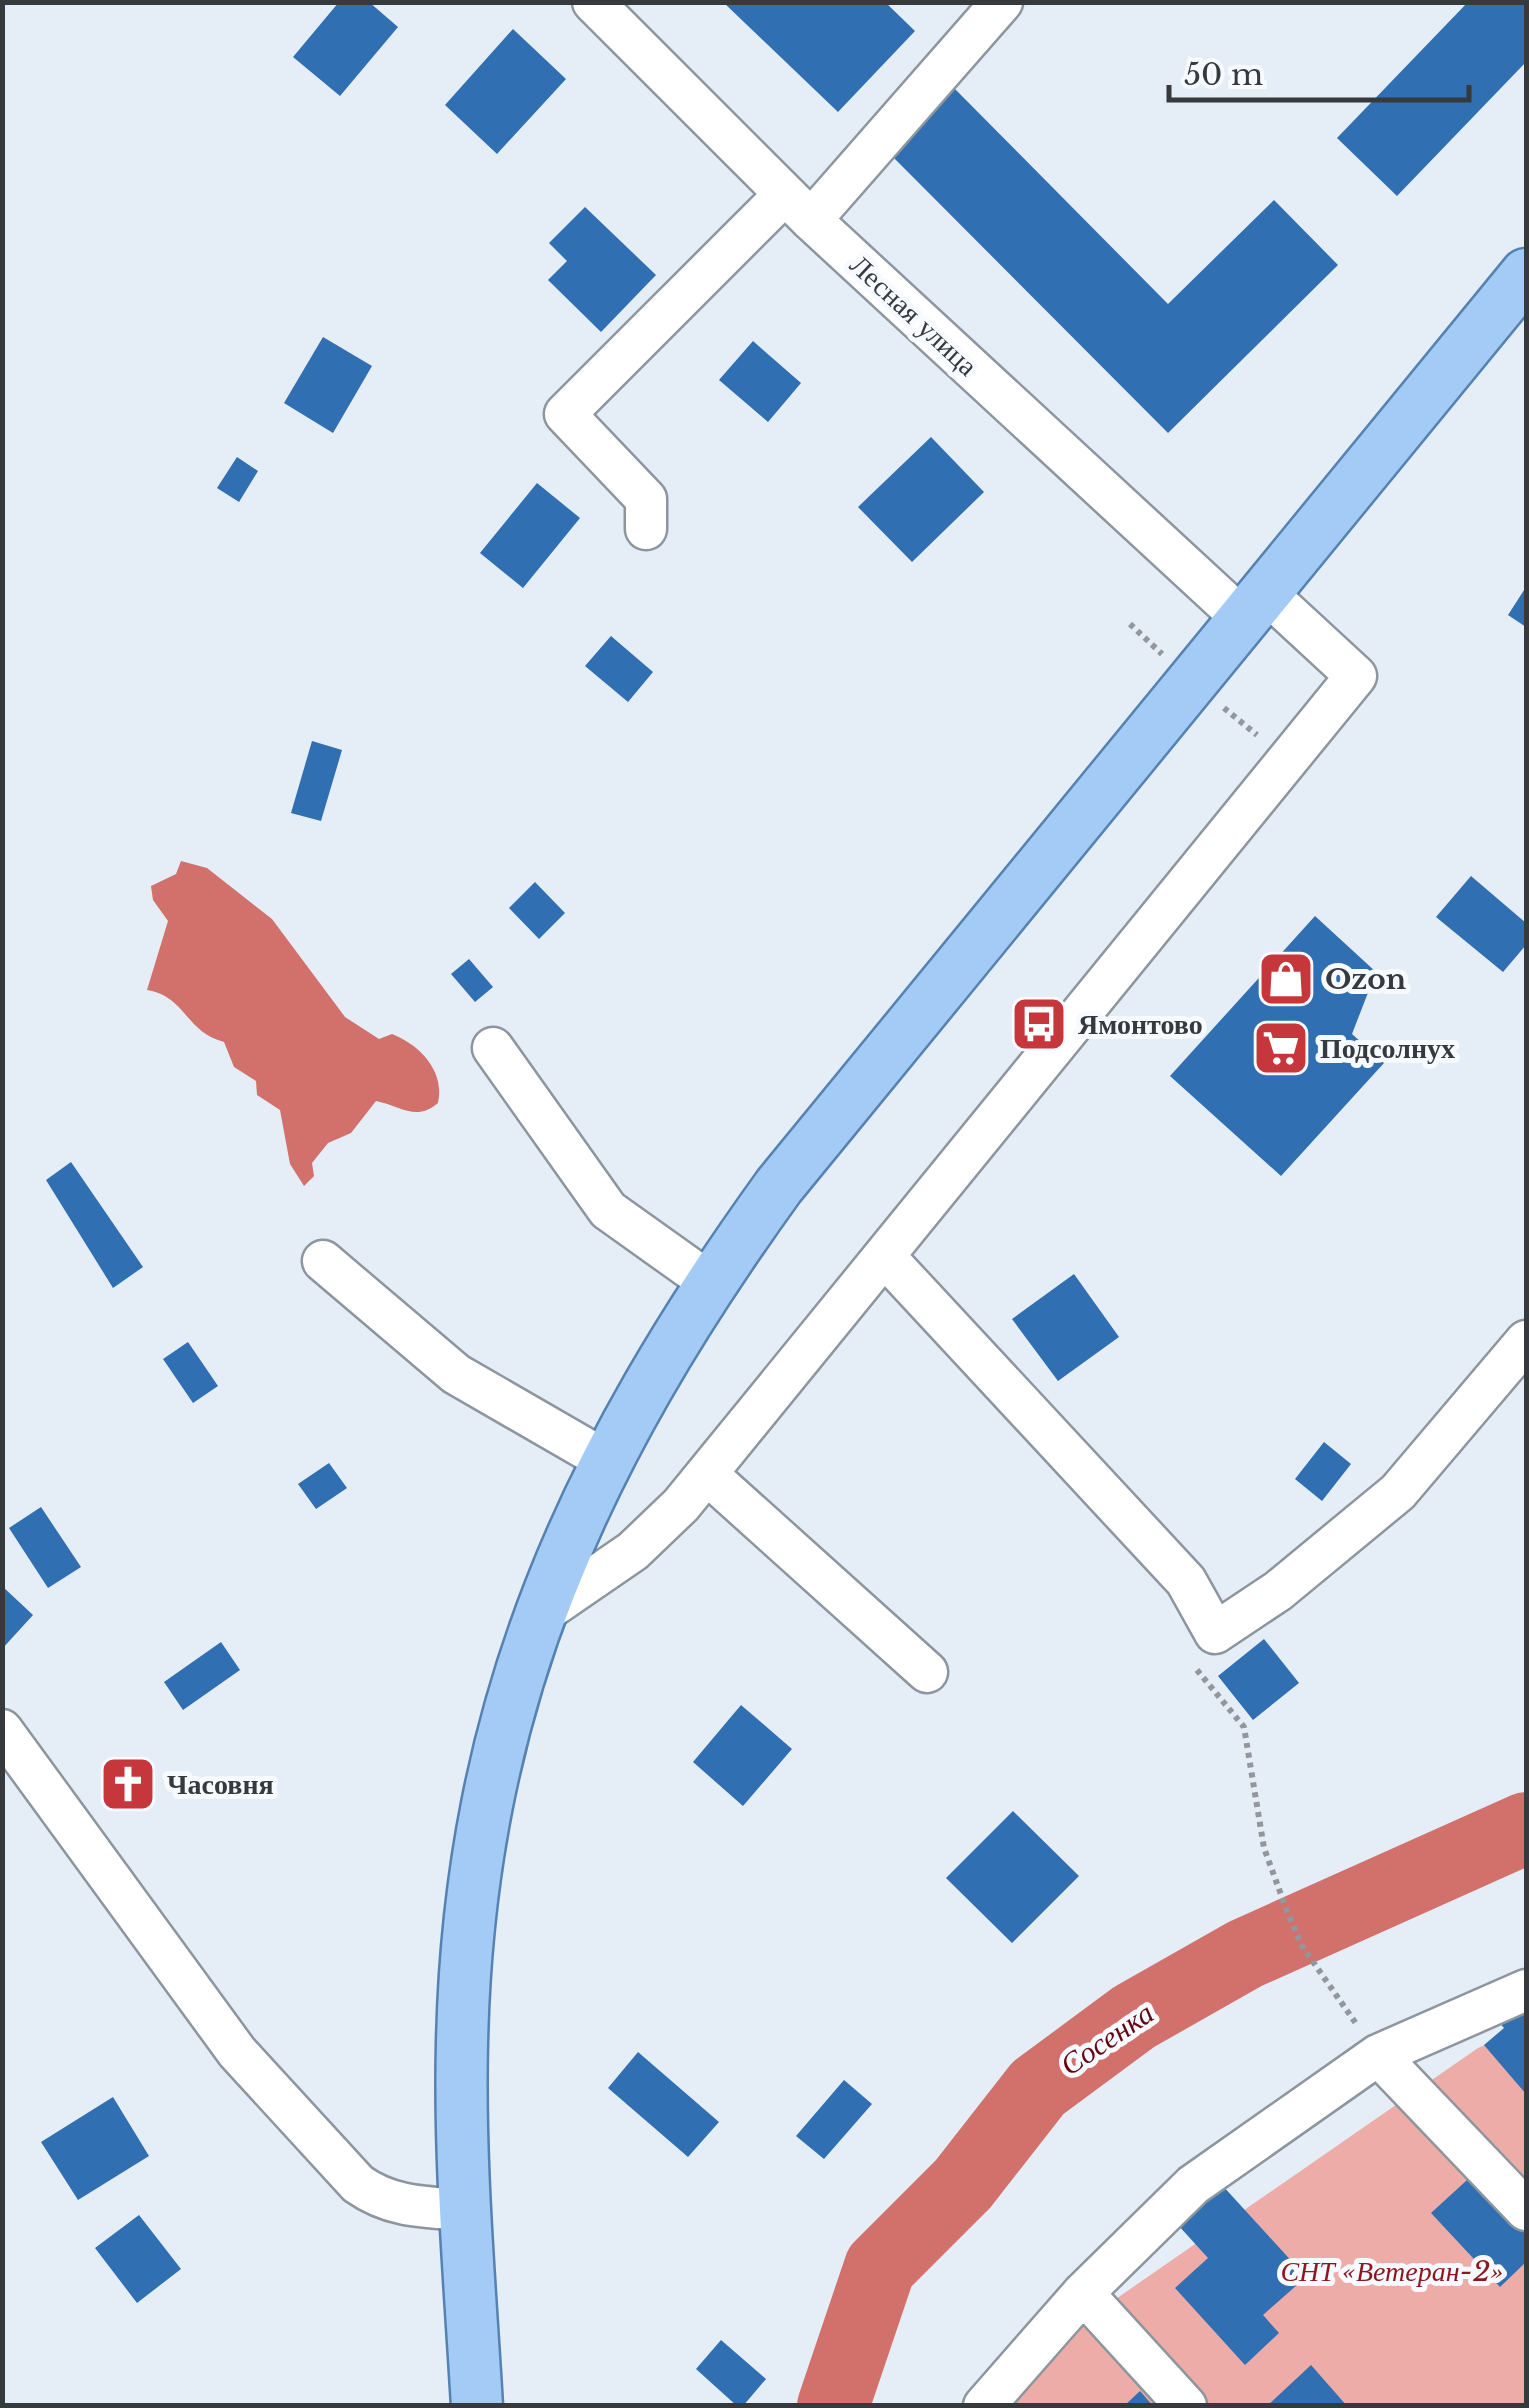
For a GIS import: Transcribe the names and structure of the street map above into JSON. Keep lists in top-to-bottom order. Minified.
{"streets":{"street":["Лесная улица"]},"water":["Сосенка"],"parks":["СНТ «Ветеран-2»"],"places":{"shop":["Ozon"],"bus stop":["Ямонтово"],"supermarket":["Подсолнух"],"church":["Часовня"]},"scale_bar":"50 m"}
